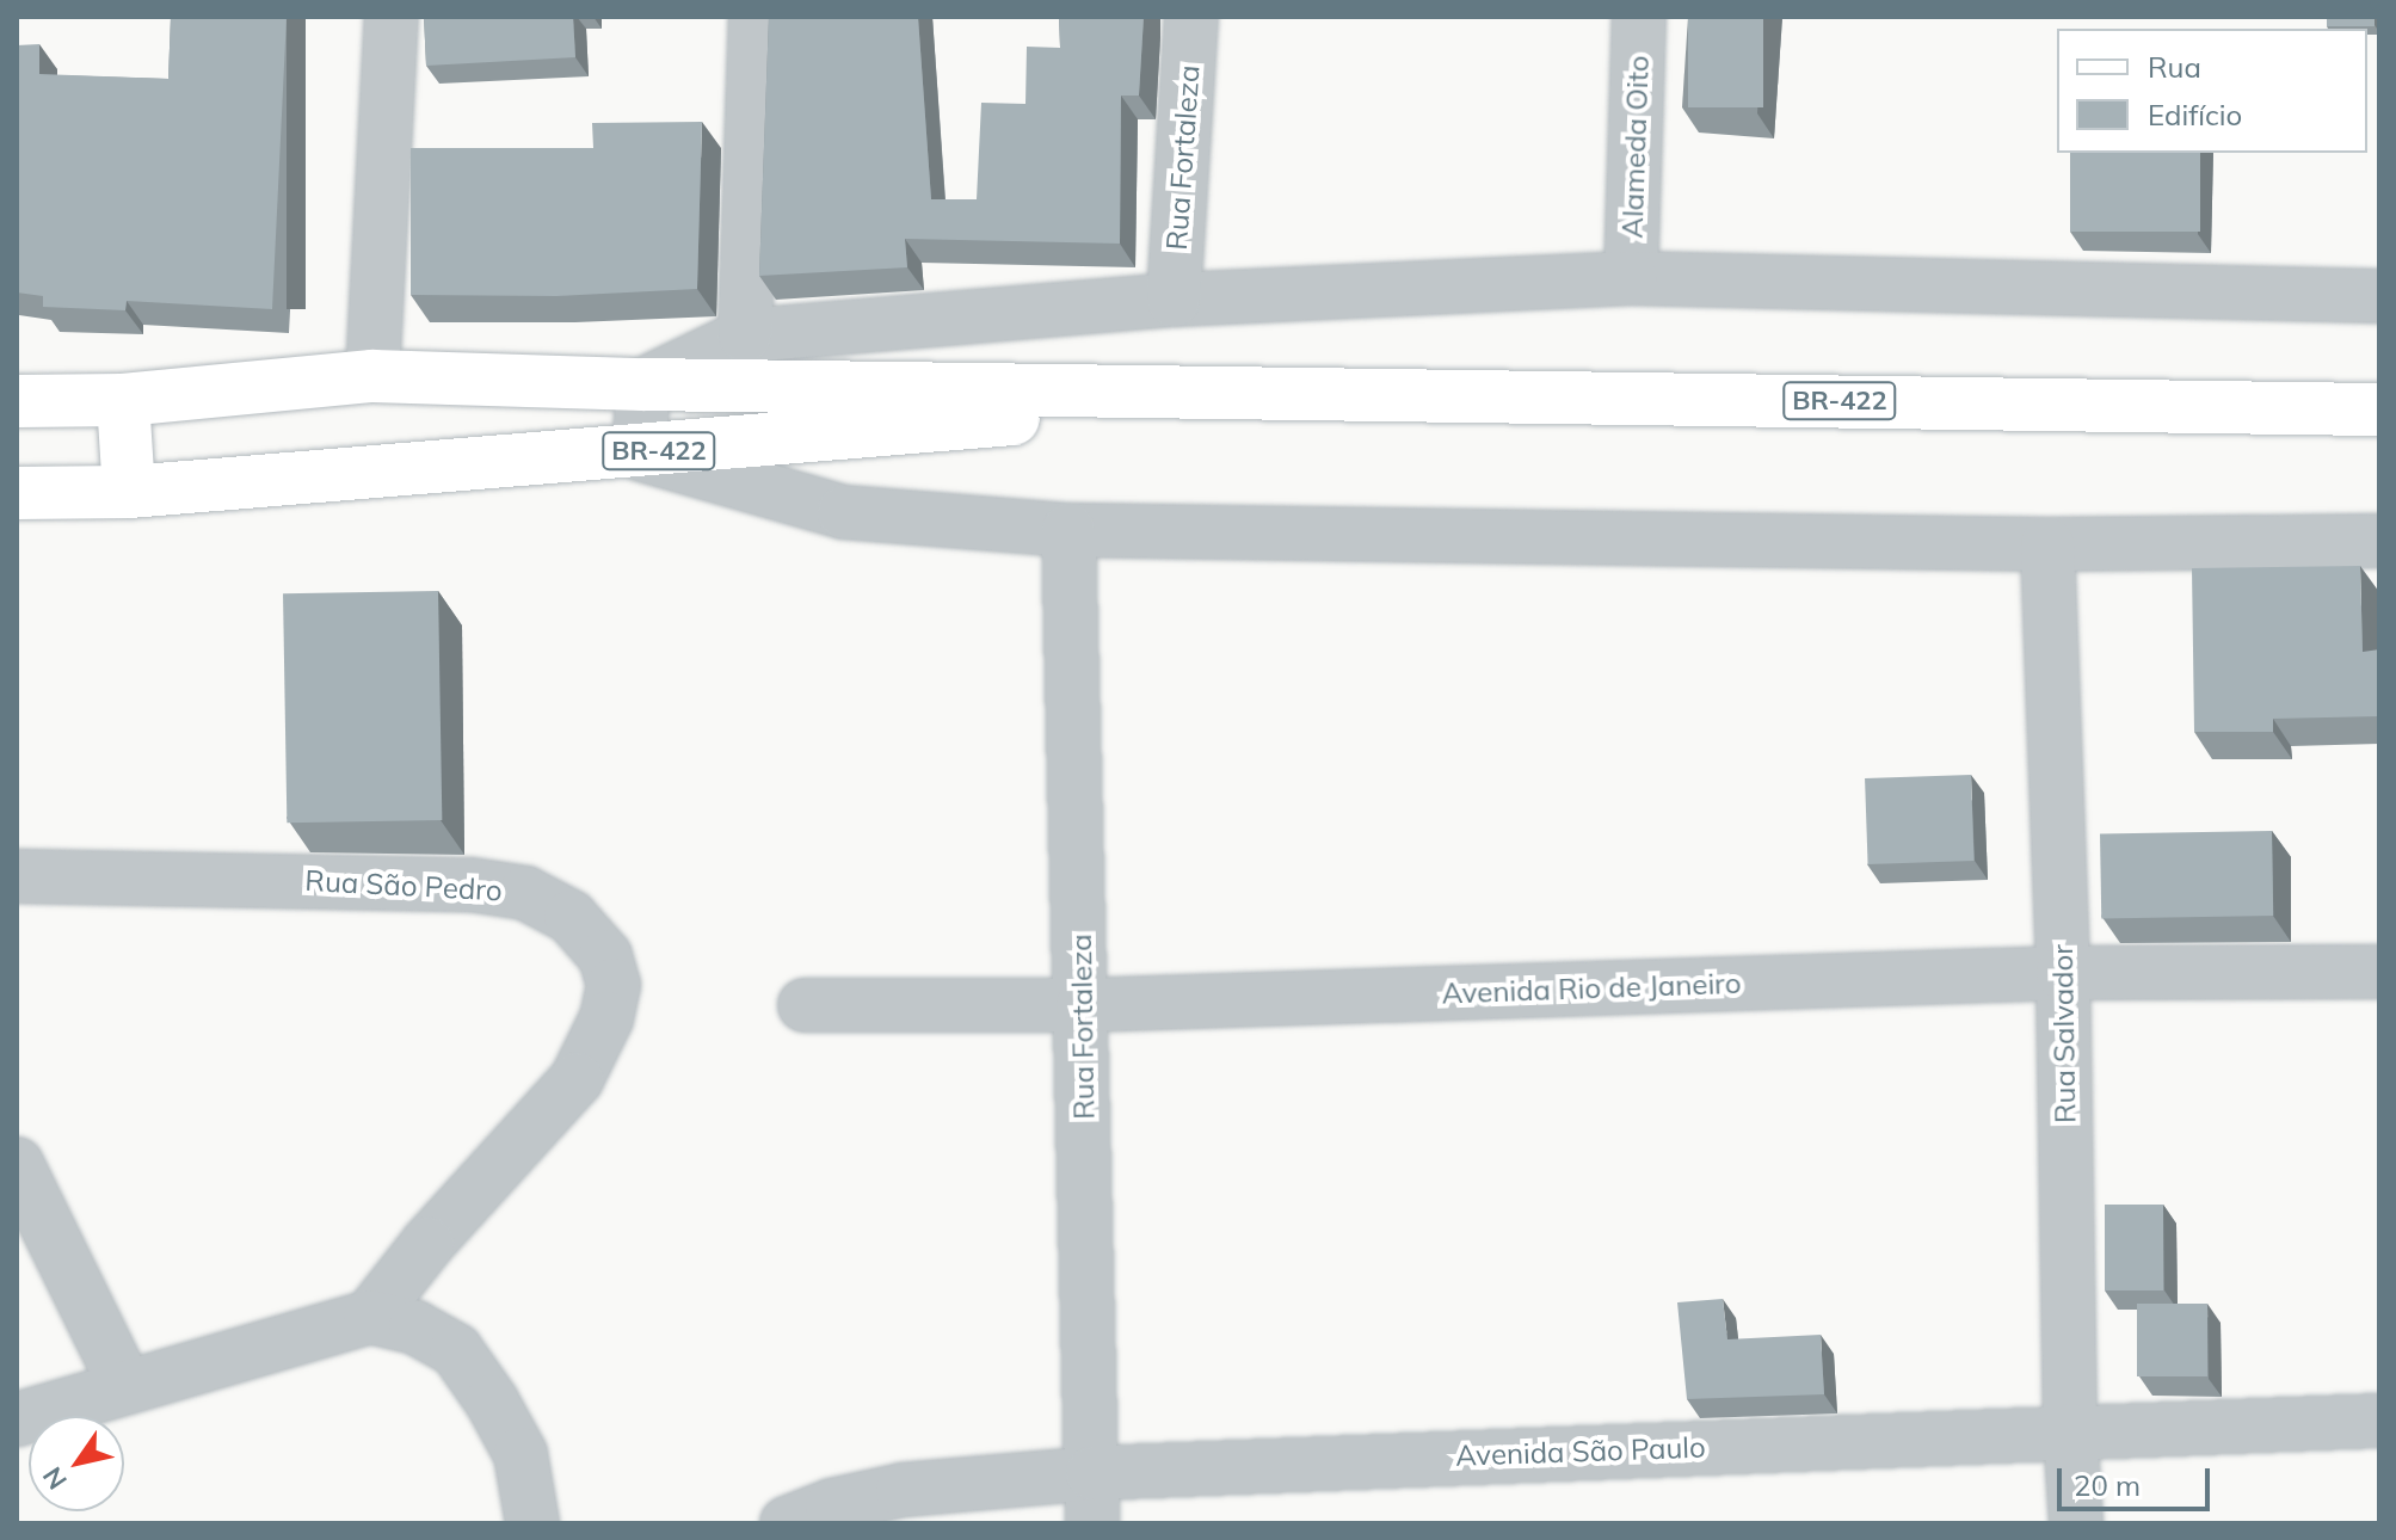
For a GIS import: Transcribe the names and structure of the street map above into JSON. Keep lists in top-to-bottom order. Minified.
{"streets":{"main road":["BR-422"],"street":["Alameda Oito","Rua Fortaleza","Rua São Pedro","Avenida Rio de Janeiro","Rua Salvador","Avenida São Paulo"]},"crossings":[["Rua Fortaleza","Avenida Rio de Janeiro"],["Rua Fortaleza","Avenida São Paulo"],["Avenida Rio de Janeiro","Rua Salvador"],["Rua Salvador","Avenida São Paulo"]],"legend":["Rua","Edifício"],"scale_bar":"20 m","north":"bottom left"}
